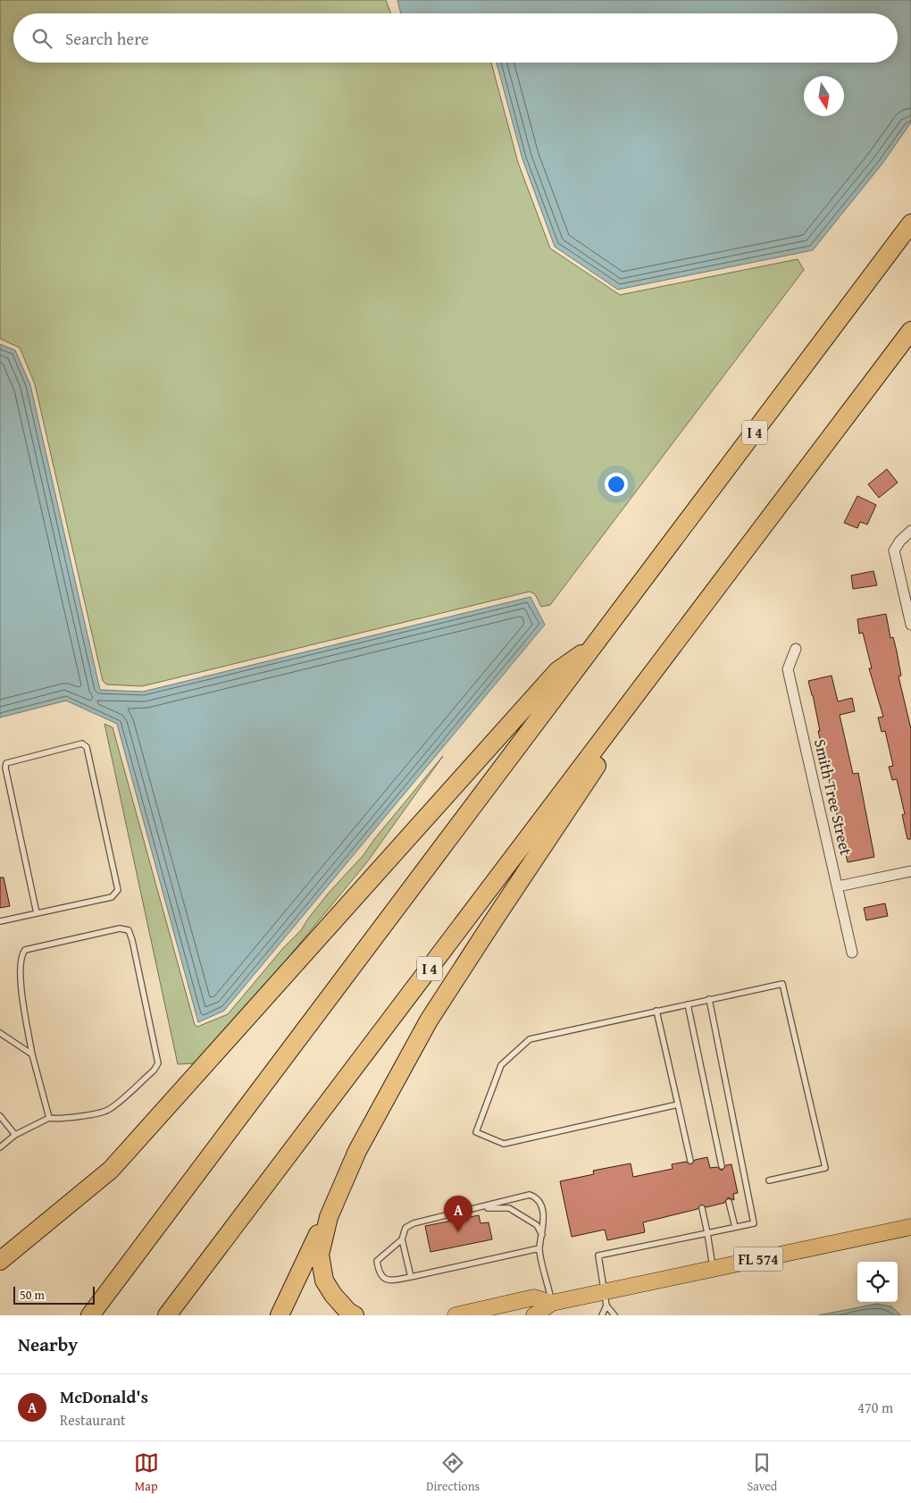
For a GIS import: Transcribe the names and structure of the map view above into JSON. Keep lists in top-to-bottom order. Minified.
{"streets":{"highway":["I 4"],"main road":["FL 574"],"street":["Smith Tree Street"]},"scale_bar":"50 m","north":"bottom","page":{"search":"Search here","pins":"A","scale":"50 m","heading":"Nearby","list":[{"mark":"A","name":"McDonald's","note":"Restaurant","value":"470 m"}],"nav":["Map","Directions","Saved"]}}
